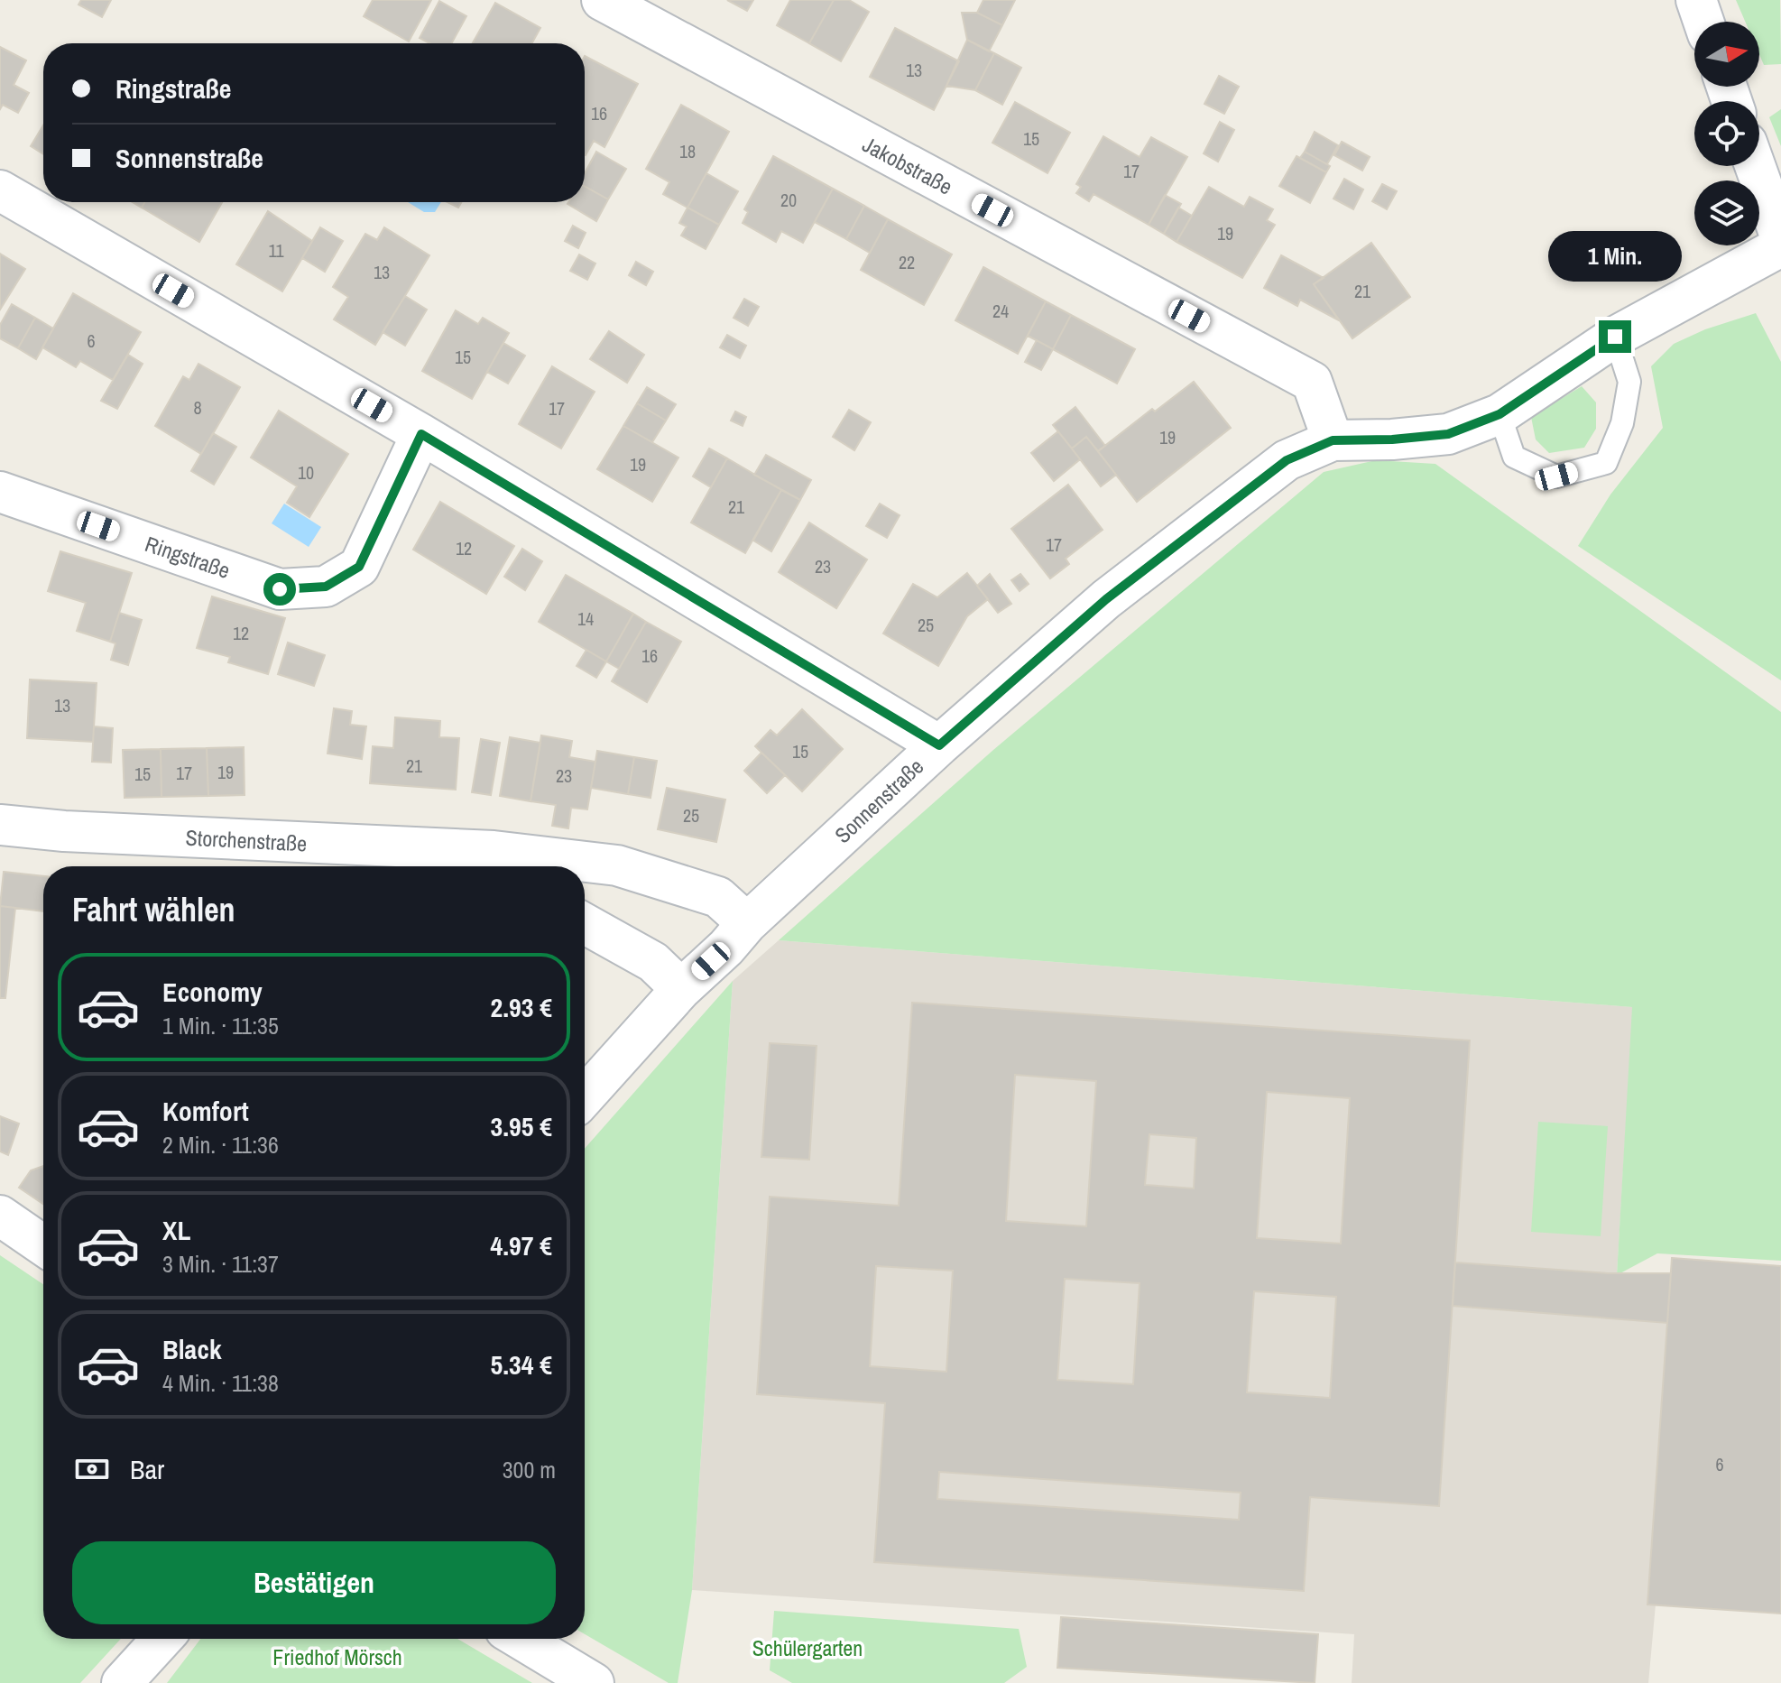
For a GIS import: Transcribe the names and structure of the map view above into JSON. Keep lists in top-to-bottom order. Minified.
{"streets":{"street":["Jakobstraße","Ringstraße","Sonnenstraße","Storchenstraße"]},"crossings":[["Jakobstraße","Sonnenstraße"],["Sonnenstraße","Storchenstraße"]],"parks":["Schülergarten","Friedhof Mörsch"],"house_numbers":["13","16","15","18","17","20","19","11","22","13","21","24","6","15","8","17","19","19","10","21","17","12","23","14","25","12","16","13","15","21","19","17","15","23","25","6"],"north":"right","page":{"banner":["Ringstraße","Sonnenstraße"],"bubble":"1 Min.","heading":"Fahrt wählen","list":[{"name":"Economy","note":"1 Min. · 11:35","value":"2.93 €"},{"name":"Komfort","note":"2 Min. · 11:36","value":"3.95 €"},{"name":"XL","note":"3 Min. · 11:37","value":"4.97 €"},{"name":"Black","note":"4 Min. · 11:38","value":"5.34 €"}],"pay":["Bar","300 m"],"buttons":"Bestätigen"}}
